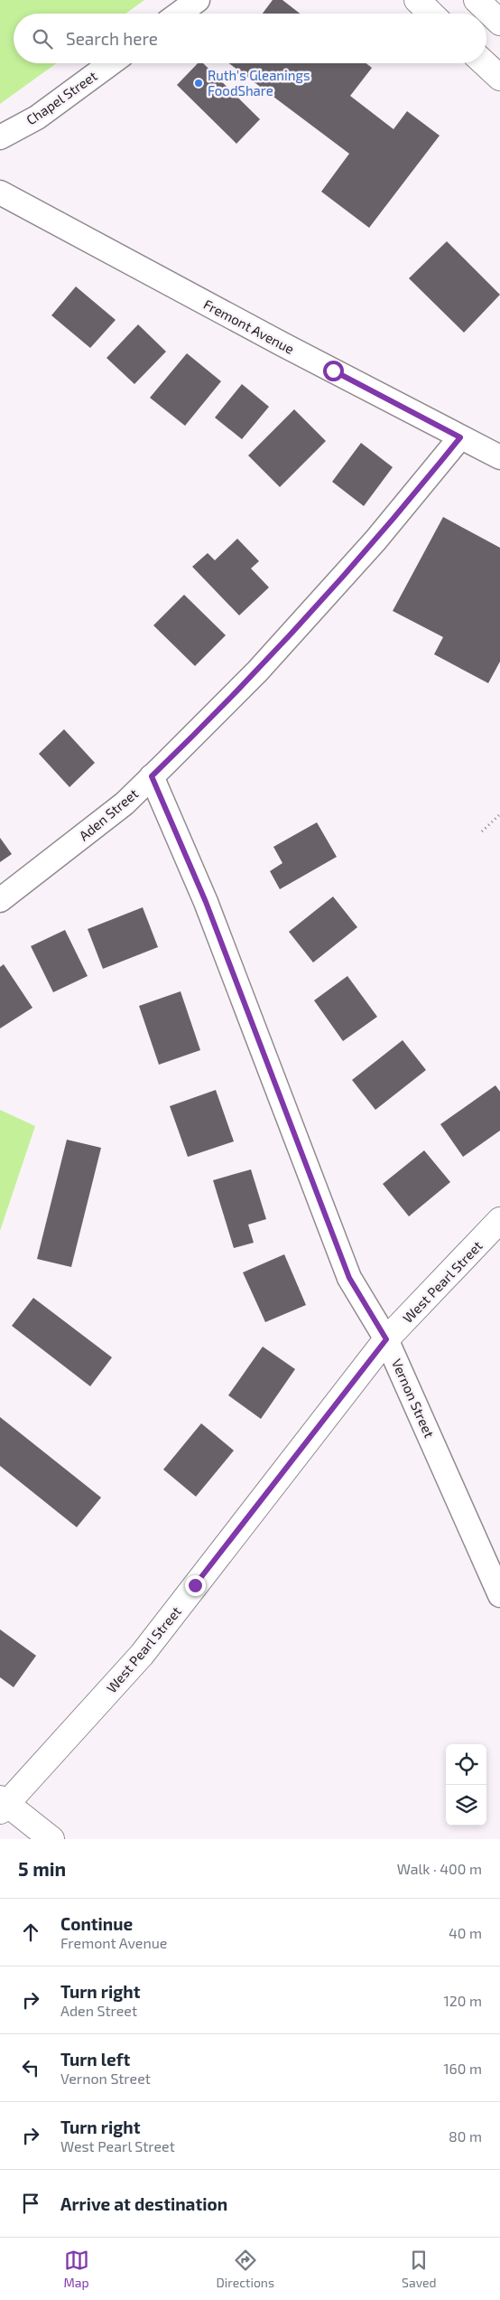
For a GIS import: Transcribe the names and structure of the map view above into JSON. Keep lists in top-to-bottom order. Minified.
{"streets":{"street":["Chapel Street","Fremont Avenue","Aden Street","West Pearl Street","Vernon Street"]},"crossings":[["Fremont Avenue","Aden Street"],["Aden Street","Vernon Street"],["West Pearl Street","Vernon Street"]],"places":["Ruth's Gleanings FoodShare"],"page":{"search":"Search here","heading":["5 min","Walk · 400 m"],"list":[["Continue","Fremont Avenue","40 m"],["Turn right","Aden Street","120 m"],["Turn left","Vernon Street","160 m"],["Turn right","West Pearl Street","80 m"],"Arrive at destination"],"nav":["Map","Directions","Saved"]}}
